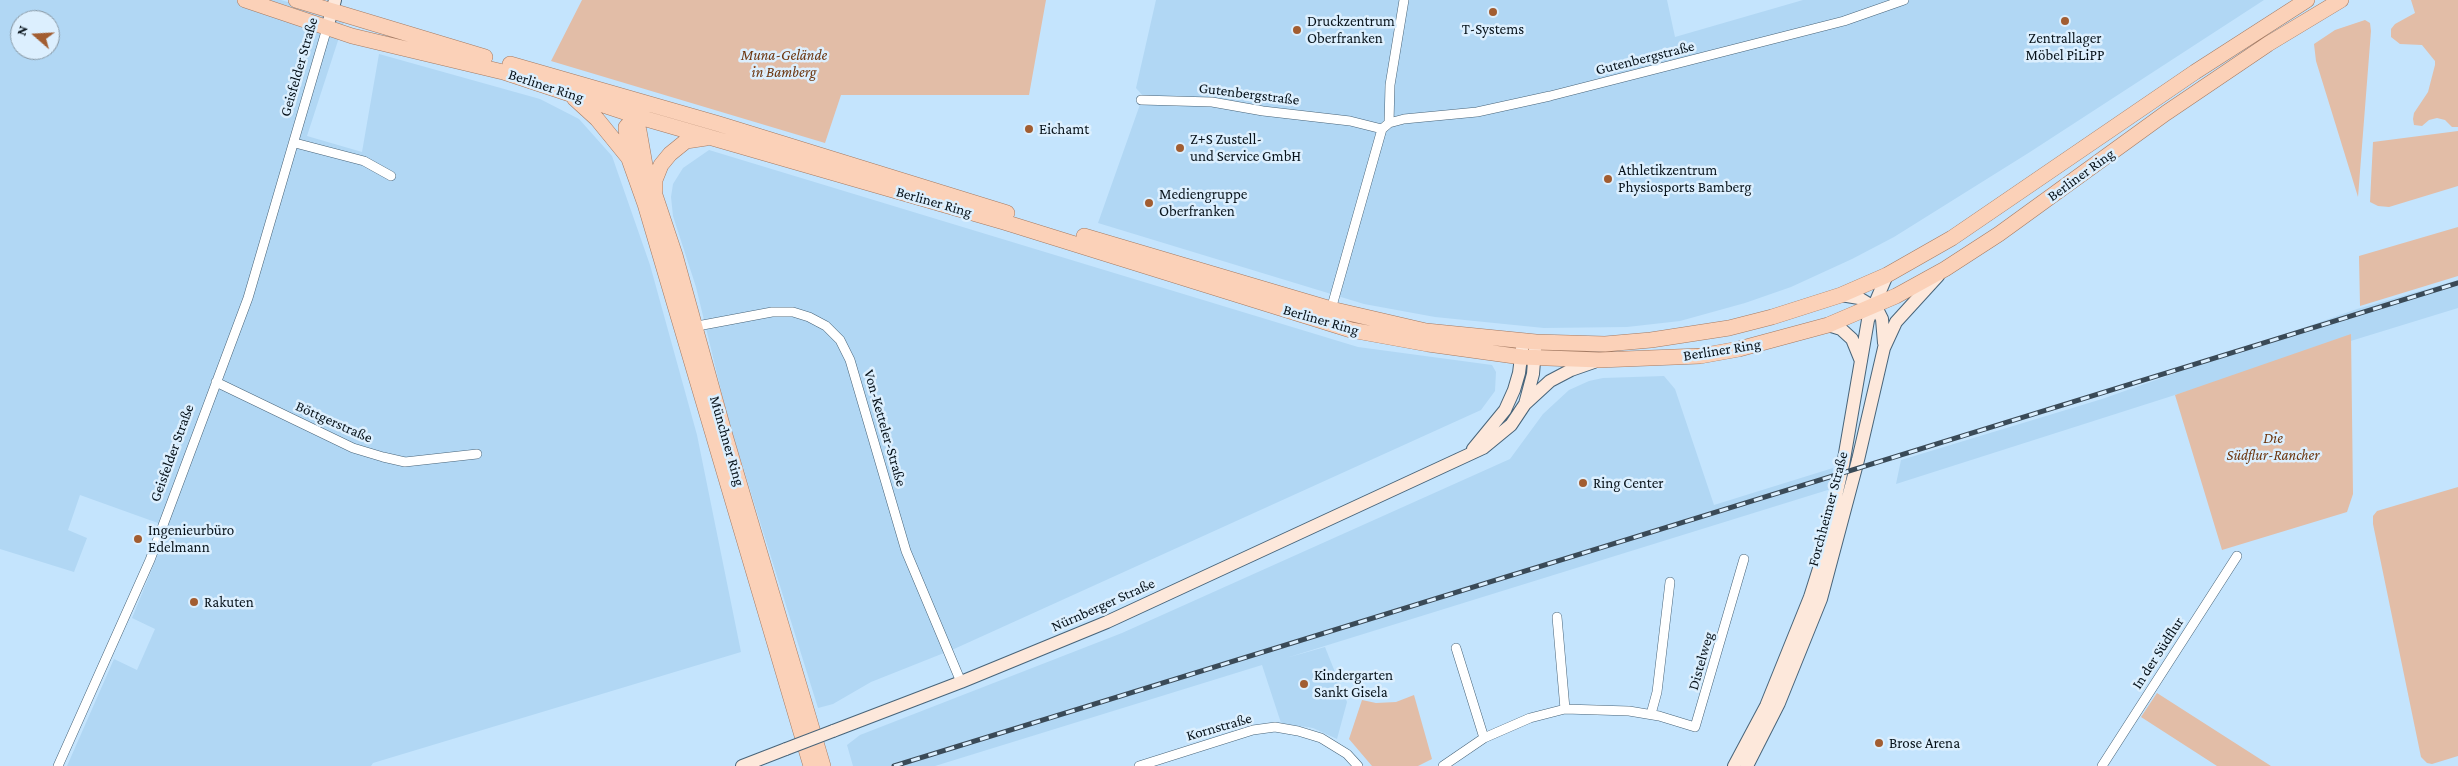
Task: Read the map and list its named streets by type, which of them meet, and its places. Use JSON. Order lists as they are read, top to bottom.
{
  "streets": {
    "main road": ["Berliner Ring", "Münchner Ring"],
    "street": [
      "Gutenbergstraße",
      "Geisfelder Straße",
      "Böttgerstraße",
      "Von-Ketteler-Straße",
      "Forchheimer Straße",
      "Nürnberger Straße",
      "In der Südflur",
      "Distelweg",
      "Kornstraße"
    ]
  },
  "crossings": [
    ["Geisfelder Straße", "Berliner Ring"],
    ["Geisfelder Straße", "Böttgerstraße"],
    ["Berliner Ring", "Münchner Ring"],
    ["Berliner Ring", "Forchheimer Straße"],
    ["Berliner Ring", "Nürnberger Straße"],
    ["Von-Ketteler-Straße", "Münchner Ring"],
    ["Von-Ketteler-Straße", "Nürnberger Straße"]
  ],
  "parks": ["Muna-Gelände in Bamberg", "Die Südflur-Rancher"],
  "places": [
    "T-Systems",
    "Zentrallager Möbel PiLiPP",
    "Druckzentrum Oberfranken",
    "Eichamt",
    "Z+S Zustell- und Service GmbH",
    "Athletikzentrum Physiosports Bamberg",
    "Mediengruppe Oberfranken",
    "Ring Center",
    "Ingenieurbüro Edelmann",
    "Rakuten",
    "Kindergarten Sankt Gisela",
    "Brose Arena"
  ],
  "north": "left"
}
